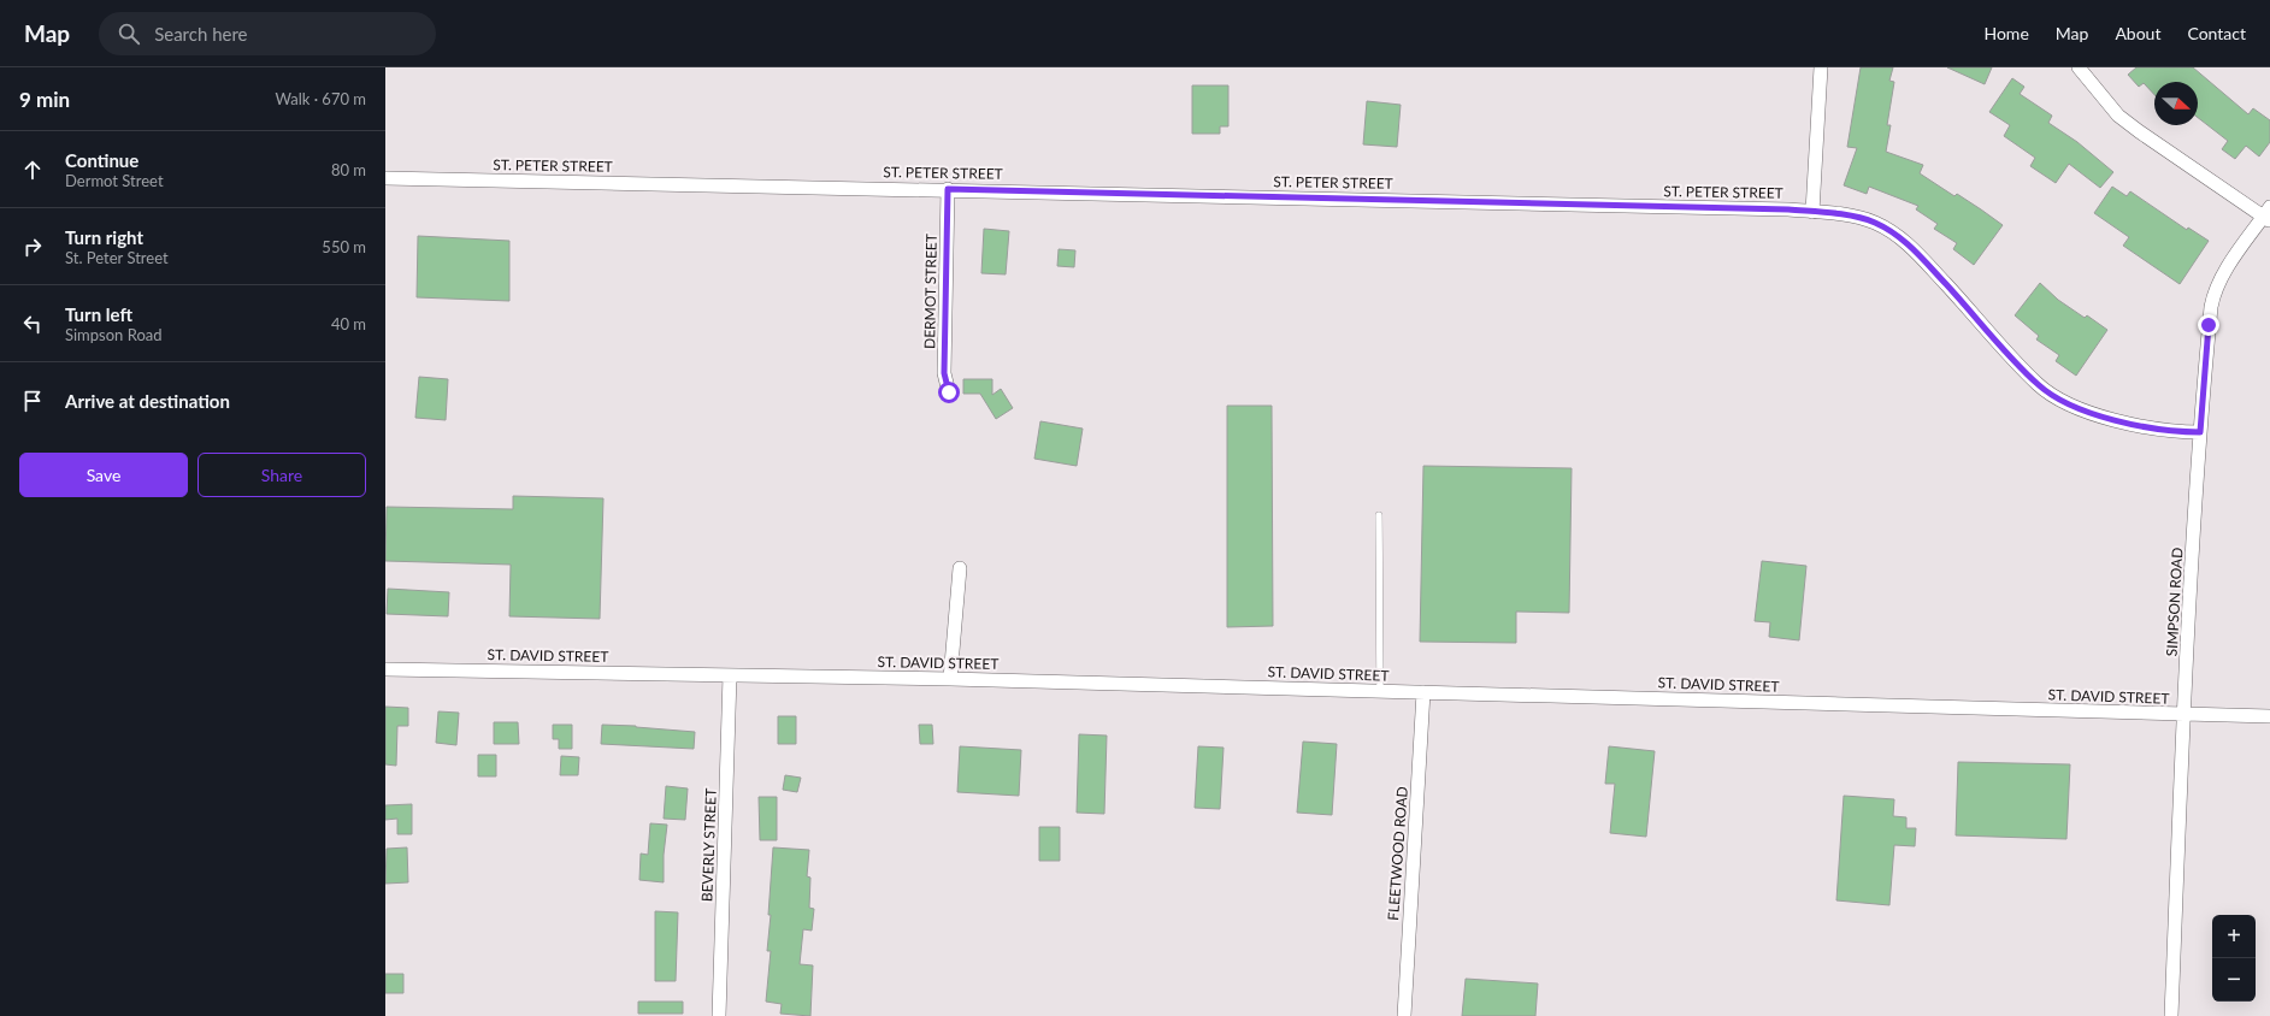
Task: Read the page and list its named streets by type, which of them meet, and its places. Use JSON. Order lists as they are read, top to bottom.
{
  "streets": {
    "street": [
      "ST. PETER STREET",
      "DERMOT STREET",
      "SIMPSON ROAD",
      "ST. DAVID STREET",
      "BEVERLY STREET",
      "FLEETWOOD ROAD"
    ]
  },
  "crossings": [
    ["ST. PETER STREET", "DERMOT STREET"],
    ["ST. PETER STREET", "SIMPSON ROAD"],
    ["SIMPSON ROAD", "ST. DAVID STREET"],
    ["ST. DAVID STREET", "BEVERLY STREET"],
    ["ST. DAVID STREET", "FLEETWOOD ROAD"]
  ],
  "north": "right",
  "page": {
    "header": "Map",
    "search": "Search here",
    "nav": [
      "Home",
      "Map",
      "About",
      "Contact"
    ],
    "heading": ["9 min", "Walk · 670 m"],
    "list": [
      ["Continue", "Dermot Street", "80 m"],
      ["Turn right", "St. Peter Street", "550 m"],
      ["Turn left", "Simpson Road", "40 m"],
      "Arrive at destination"
    ],
    "buttons": ["Save", "Share"],
    "map_buttons": ["+", "−"]
  }
}
